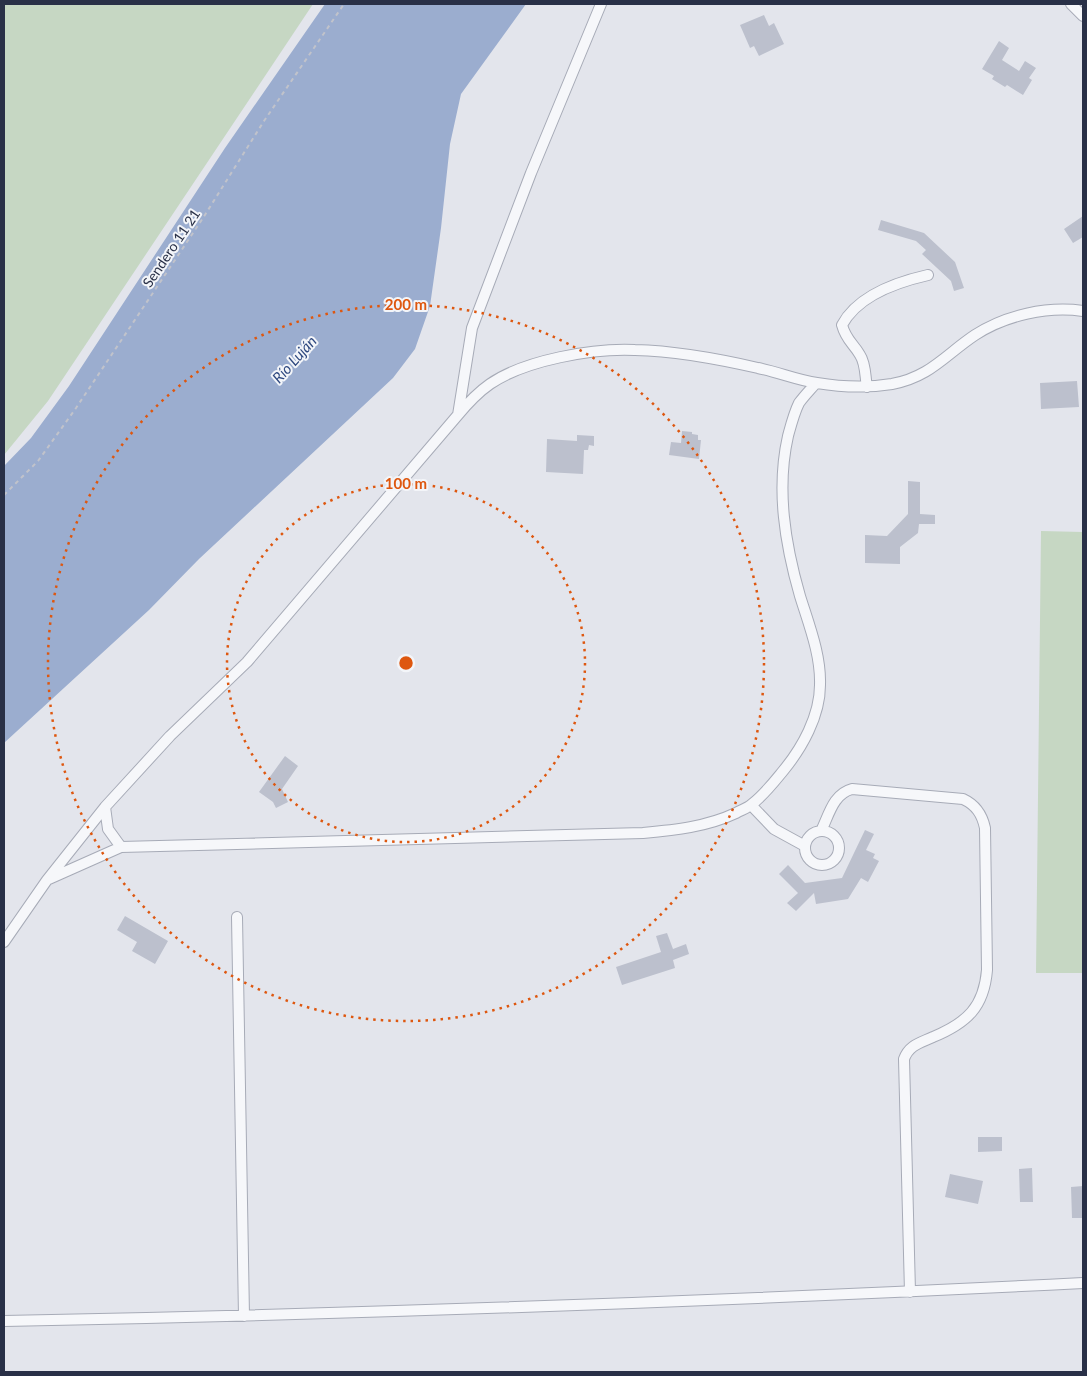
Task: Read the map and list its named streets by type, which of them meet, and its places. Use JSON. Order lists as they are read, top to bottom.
{
  "streets": {
    "path": ["Sendero 11 21"]
  },
  "water": ["Río Luján"],
  "rings": ["200 m", "100 m"]
}
